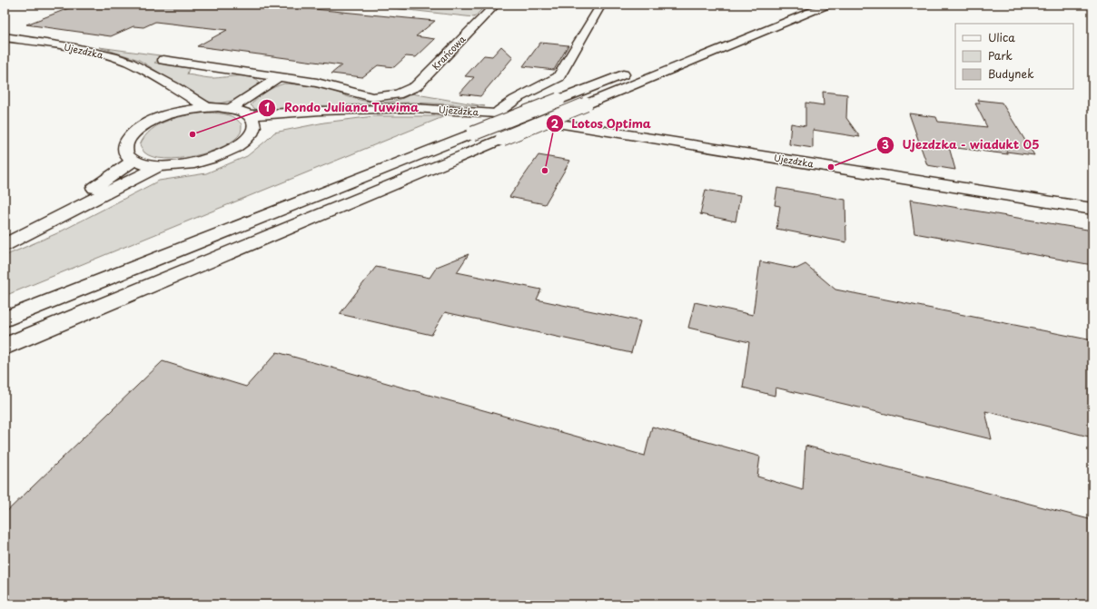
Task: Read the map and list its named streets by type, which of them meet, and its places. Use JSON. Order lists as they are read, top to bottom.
{
  "streets": {
    "main road": ["Ujezdzka", "Krańcowa"]
  },
  "places": ["Rondo Juliana Tuwima", "Ujezdzka - wiadukt 05", "Lotos Optima"],
  "legend": ["Ulica", "Park", "Budynek"]
}
